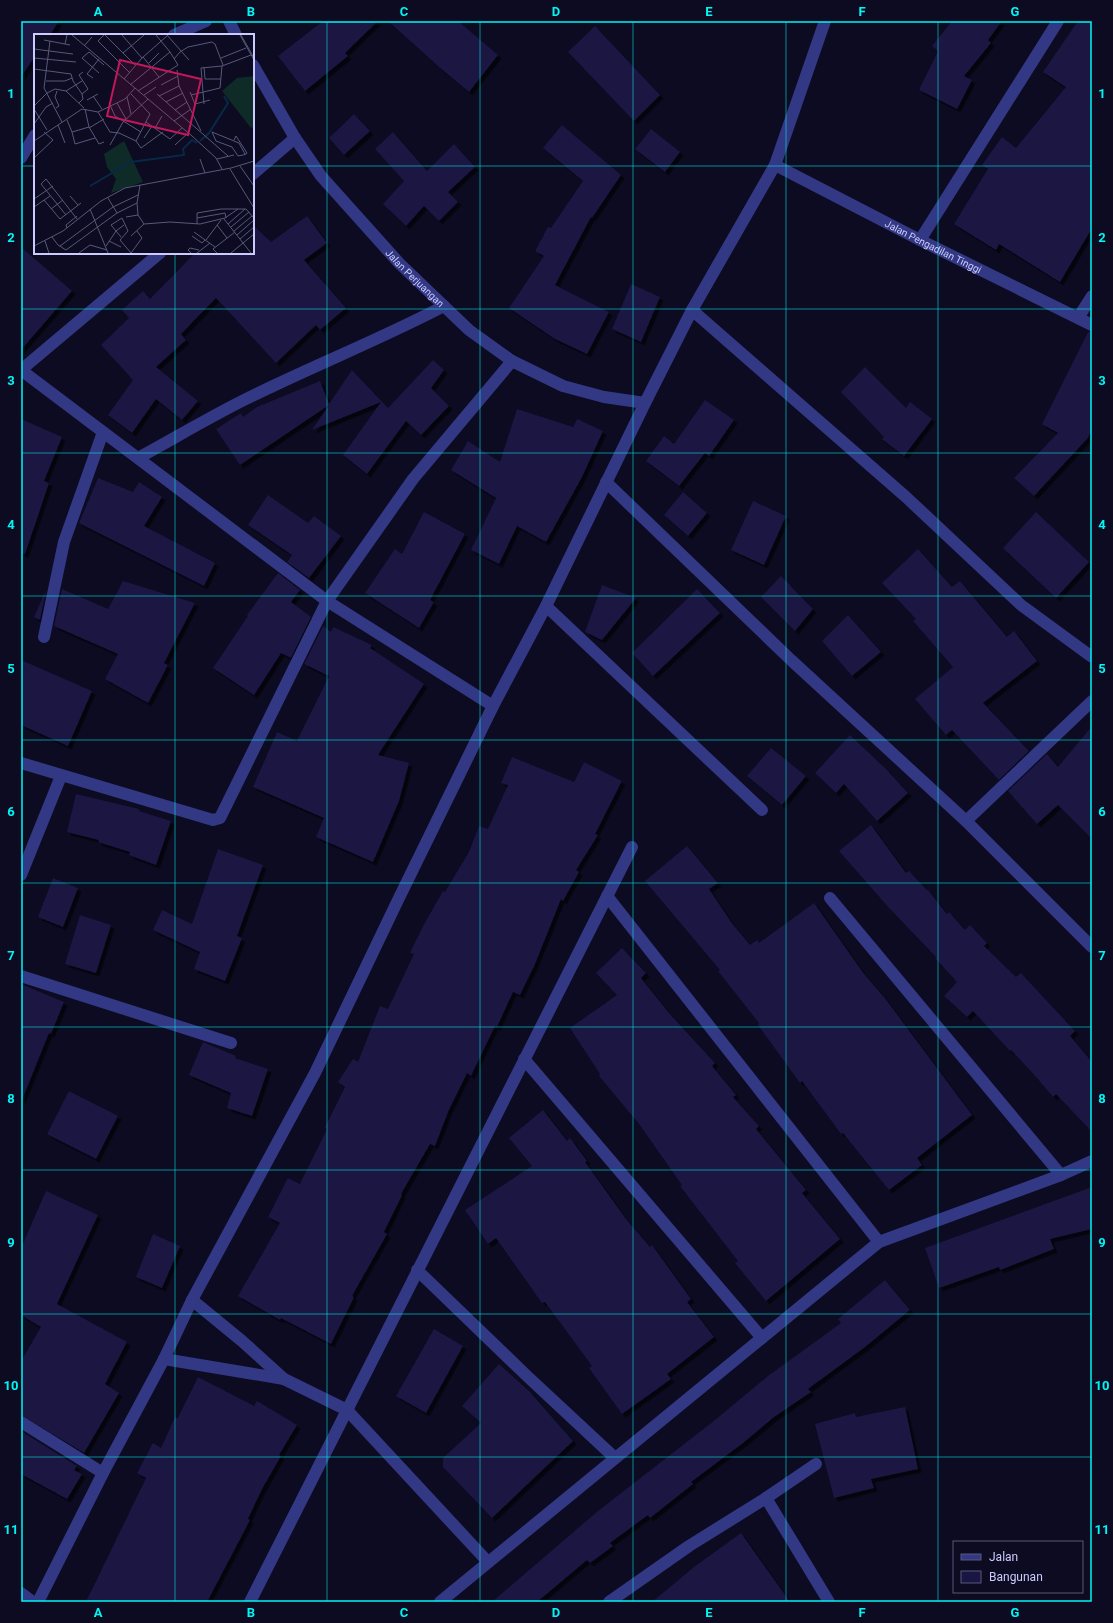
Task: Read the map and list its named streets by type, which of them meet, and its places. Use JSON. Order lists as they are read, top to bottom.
{
  "streets": {
    "street": ["Jalan Pengadilan Tinggi", "Jalan Perjuangan"]
  },
  "legend": ["Jalan", "Bangunan"],
  "grid": {
    "columns": [
      "A",
      "B",
      "C",
      "D",
      "E",
      "F",
      "G"
    ],
    "rows": [
      "1",
      "2",
      "3",
      "4",
      "5",
      "6",
      "7",
      "8",
      "9",
      "10",
      "11"
    ]
  }
}
